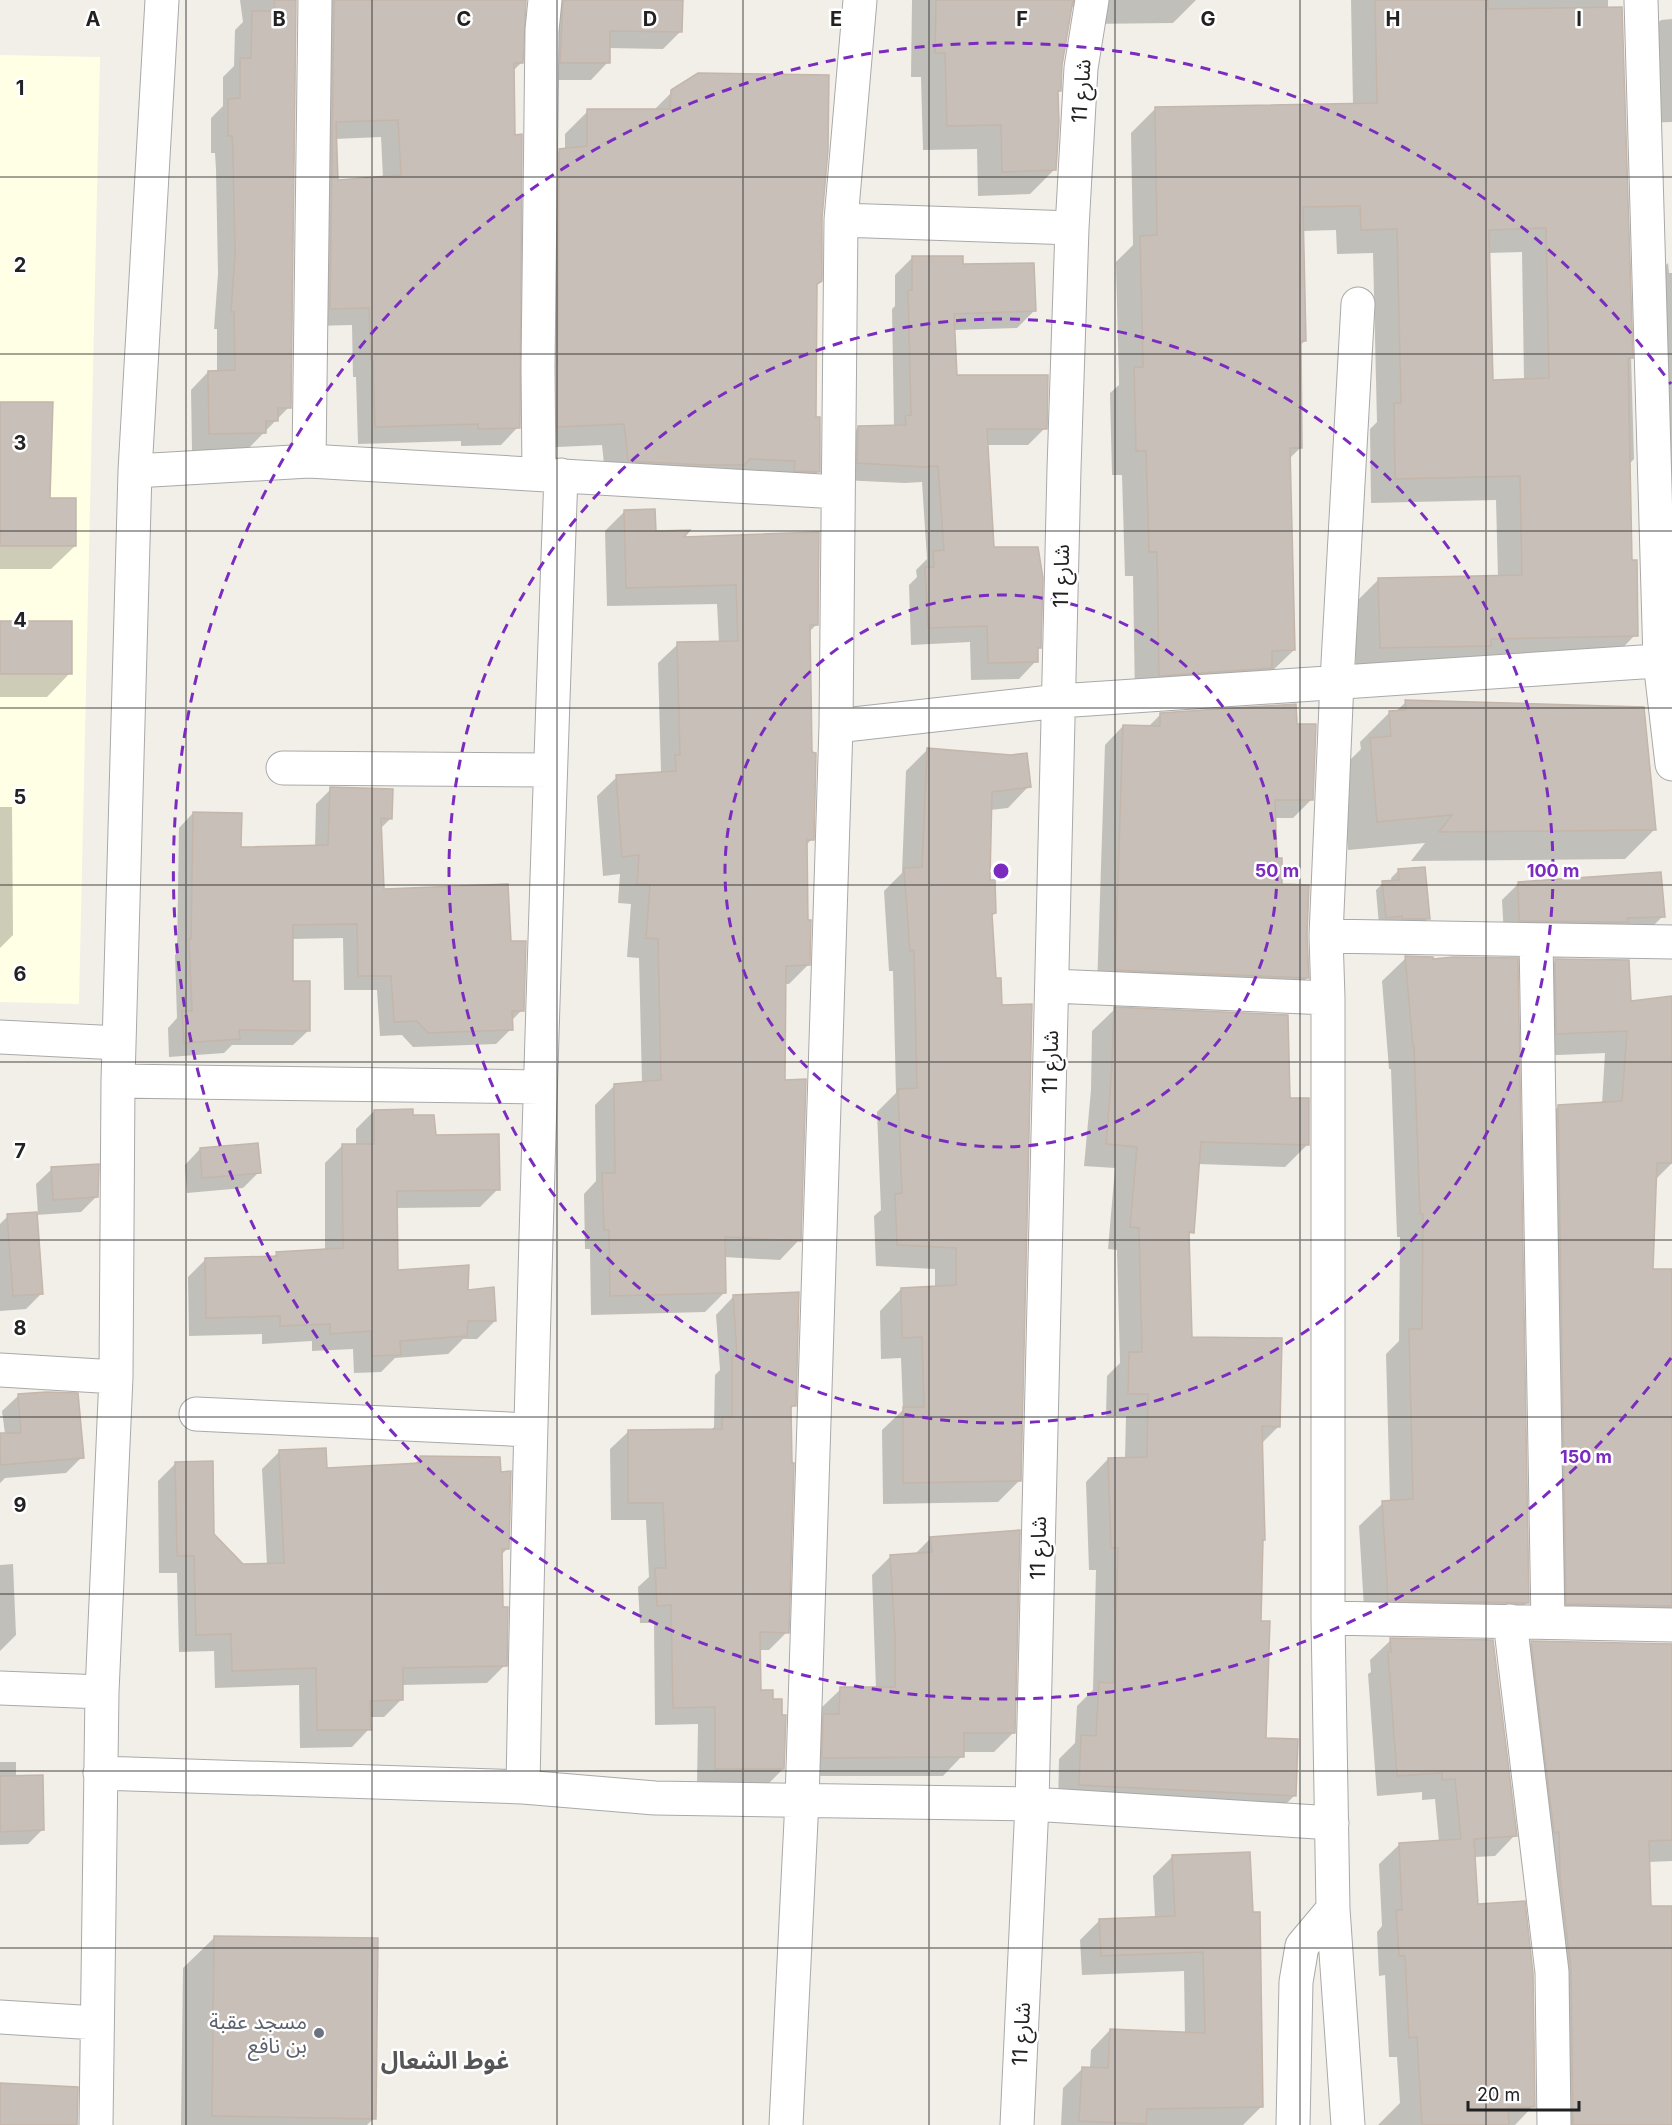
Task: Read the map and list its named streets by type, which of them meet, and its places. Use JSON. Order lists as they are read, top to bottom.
{
  "streets": {
    "street": ["شارع 11"]
  },
  "districts": ["غوط الشعال"],
  "places": ["مسجد عقبة بن نافع"],
  "scale_bar": "20 m",
  "grid": {
    "columns": [
      "A",
      "B",
      "C",
      "D",
      "E",
      "F",
      "G",
      "H",
      "I"
    ],
    "rows": [
      "1",
      "2",
      "3",
      "4",
      "5",
      "6",
      "7",
      "8",
      "9"
    ]
  },
  "rings": ["50 m", "100 m", "150 m"]
}
